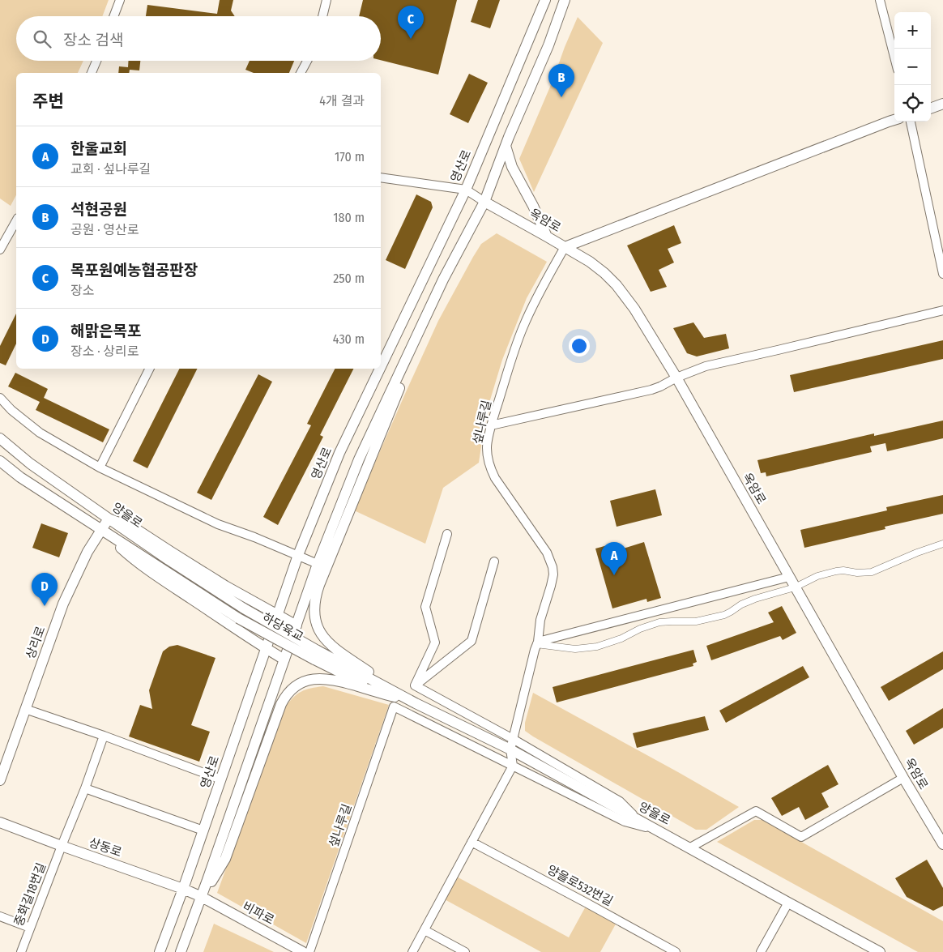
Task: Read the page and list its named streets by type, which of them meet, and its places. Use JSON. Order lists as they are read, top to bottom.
{
  "streets": {
    "street": [
      "영산로",
      "옥암로",
      "섶나루길",
      "양을로",
      "하당육교",
      "상리로",
      "상동로",
      "양을로532번길",
      "중화길18번길",
      "비파로"
    ]
  },
  "crossings": [
    ["영산로", "상동로"],
    ["옥암로", "섶나루길"],
    ["섶나루길", "양을로"],
    ["양을로", "하당육교"],
    ["양을로", "상리로"],
    ["상동로", "중화길18번길"],
    ["상동로", "비파로"]
  ],
  "page": {
    "pins": [
      "C",
      "B",
      "A",
      "D"
    ],
    "map_buttons": ["+", "−"],
    "search": "장소 검색",
    "heading": ["주변", "4개 결과"],
    "list": [
      {
        "mark": "A",
        "name": "한울교회",
        "note": "교회 · 섶나루길",
        "value": "170 m"
      },
      {
        "mark": "B",
        "name": "석현공원",
        "note": "공원 · 영산로",
        "value": "180 m"
      },
      {
        "mark": "C",
        "name": "목포원예농협공판장",
        "note": "장소",
        "value": "250 m"
      },
      {
        "mark": "D",
        "name": "해맑은목포",
        "note": "장소 · 상리로",
        "value": "430 m"
      }
    ]
  }
}
